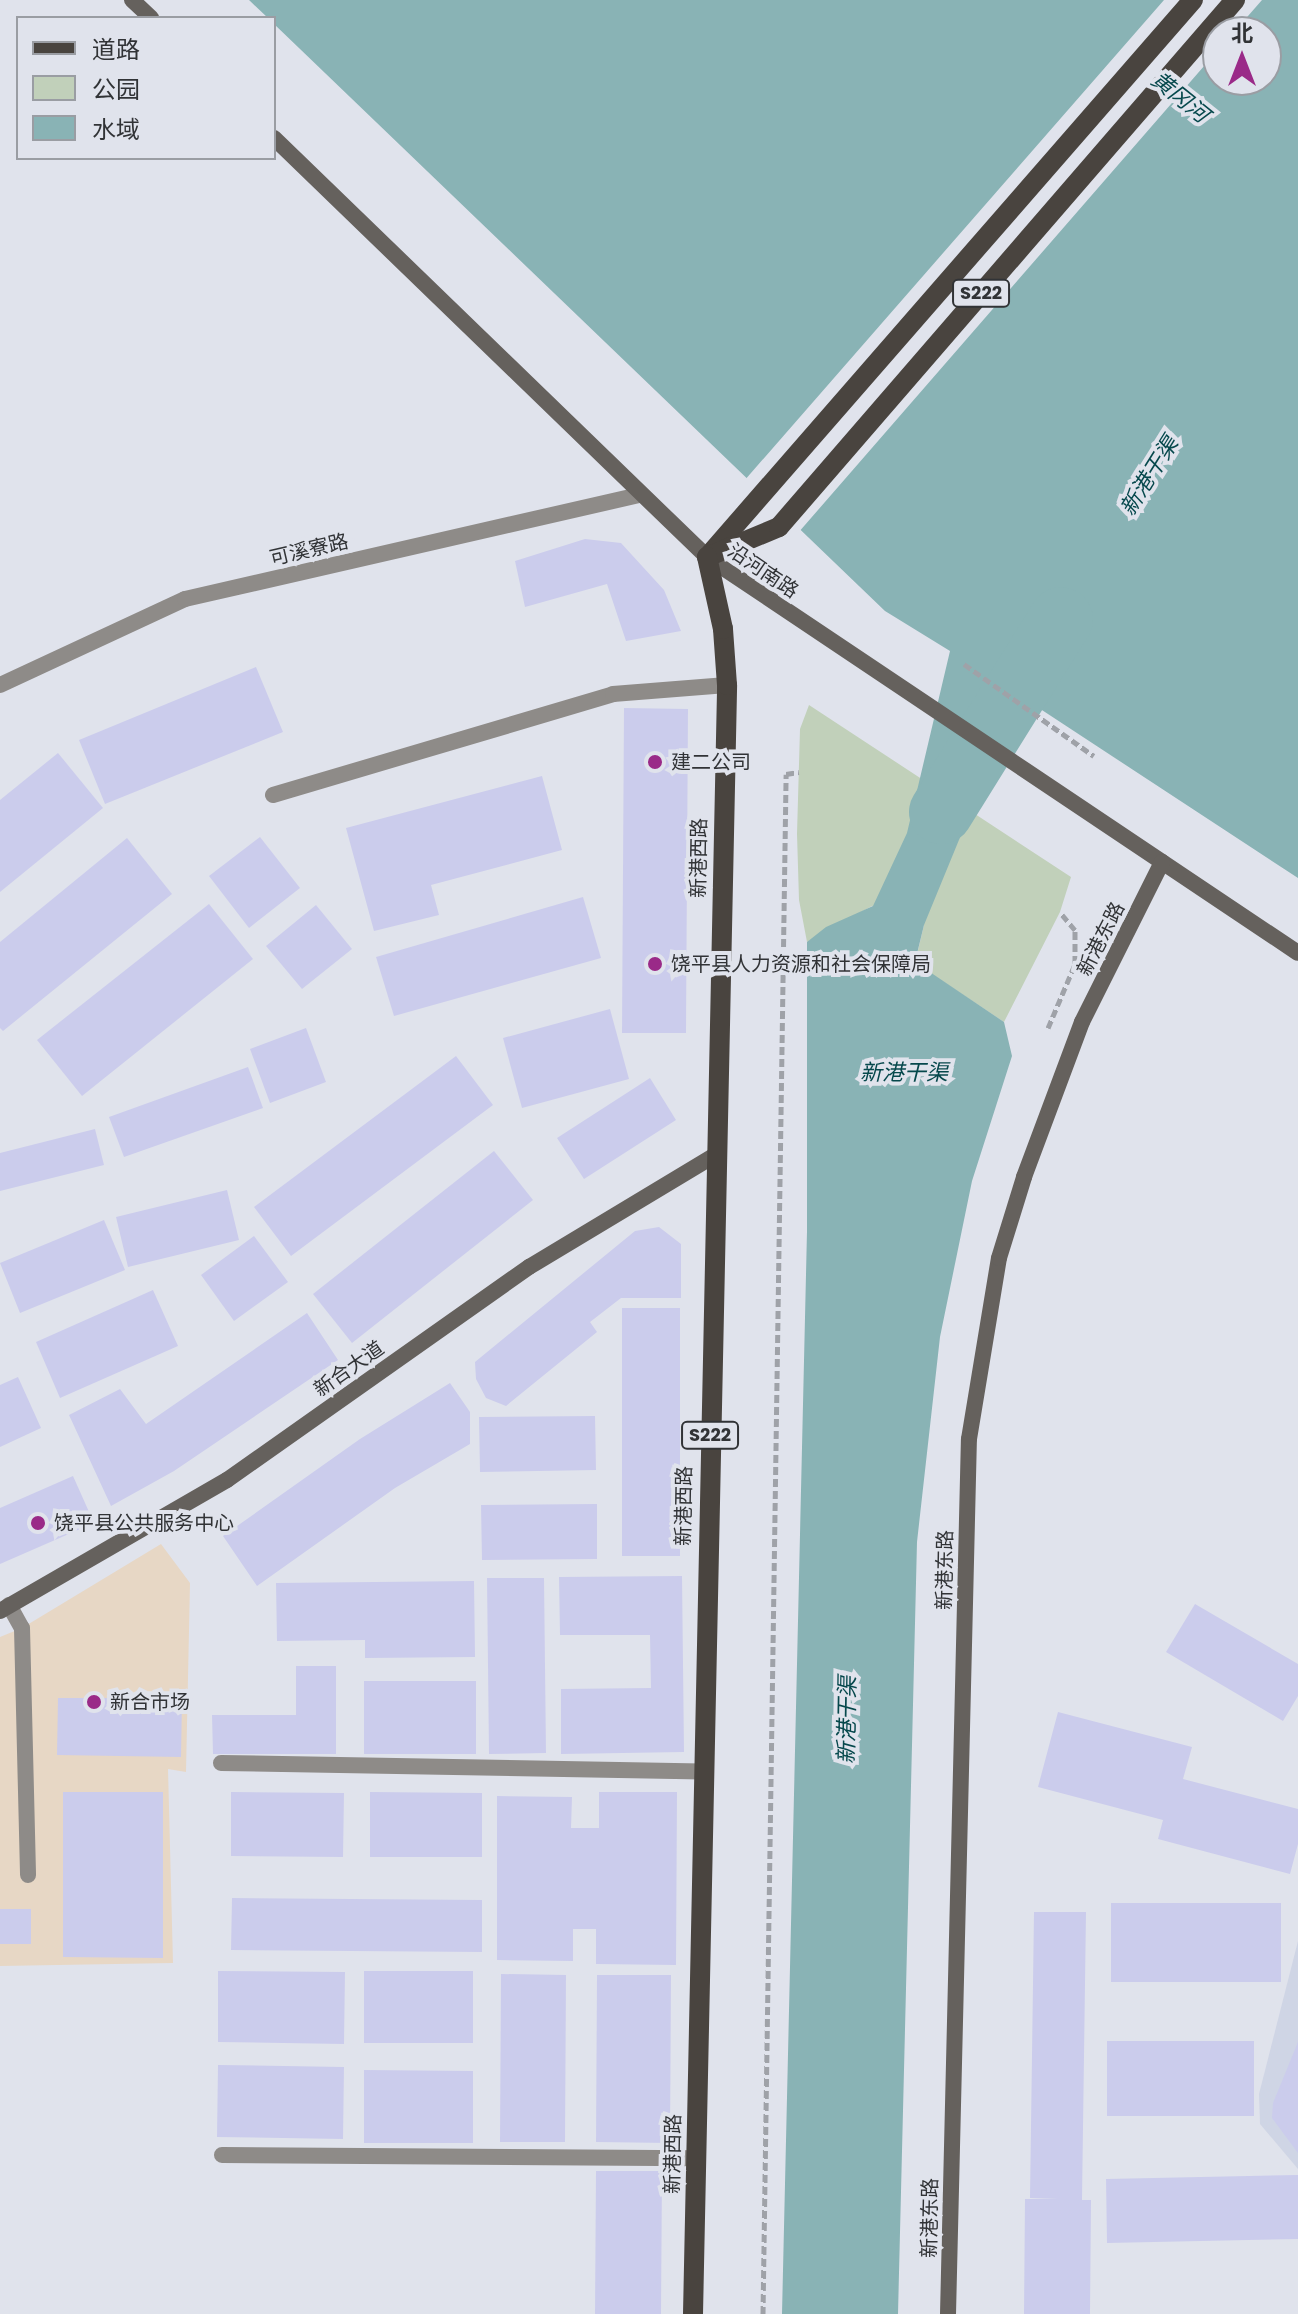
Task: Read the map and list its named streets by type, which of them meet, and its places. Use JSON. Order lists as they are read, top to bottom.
{
  "streets": {
    "main road": [
      "S222",
      "沿河南路",
      "新港西路",
      "新港东路",
      "新合大道"
    ],
    "street": ["可溪寮路"]
  },
  "crossings": [
    ["S222", "沿河南路"],
    ["S222", "新港西路"],
    ["可溪寮路", "沿河南路"],
    ["沿河南路", "新港西路"],
    ["沿河南路", "新港东路"],
    ["新港西路", "新合大道"]
  ],
  "water": ["黄冈河", "新港干渠"],
  "places": [
    "建二公司",
    "饶平县人力资源和社会保障局",
    "饶平县公共服务中心",
    "新合市场"
  ],
  "legend": ["道路", "公园", "水域"],
  "north": "top"
}
